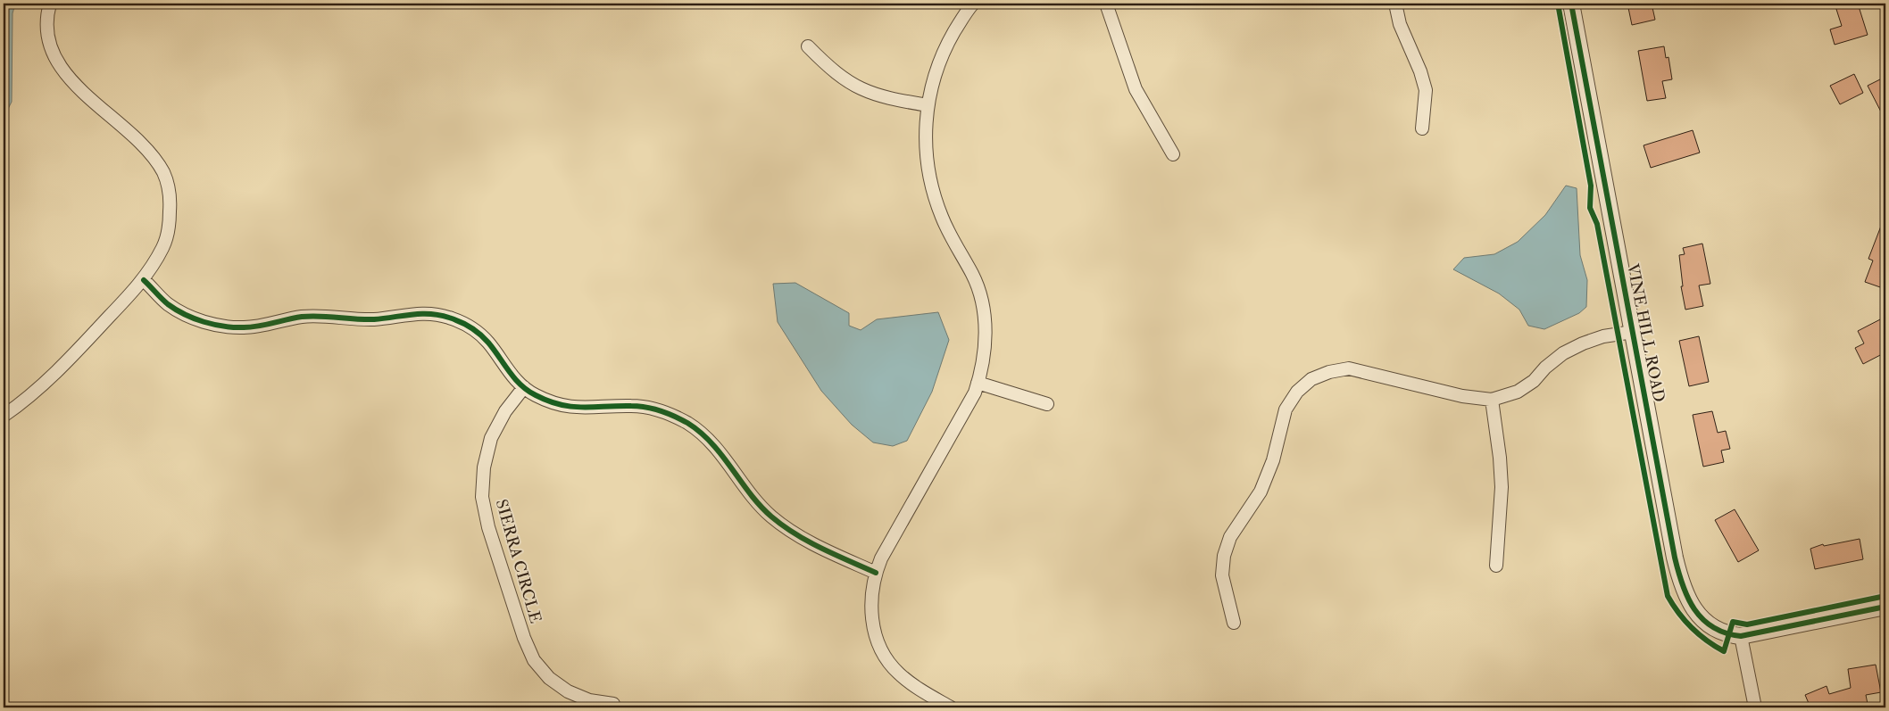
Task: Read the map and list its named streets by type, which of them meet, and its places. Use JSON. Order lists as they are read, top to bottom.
{
  "streets": {
    "street": ["VINE HILL ROAD", "SIERRA CIRCLE"]
  }
}
